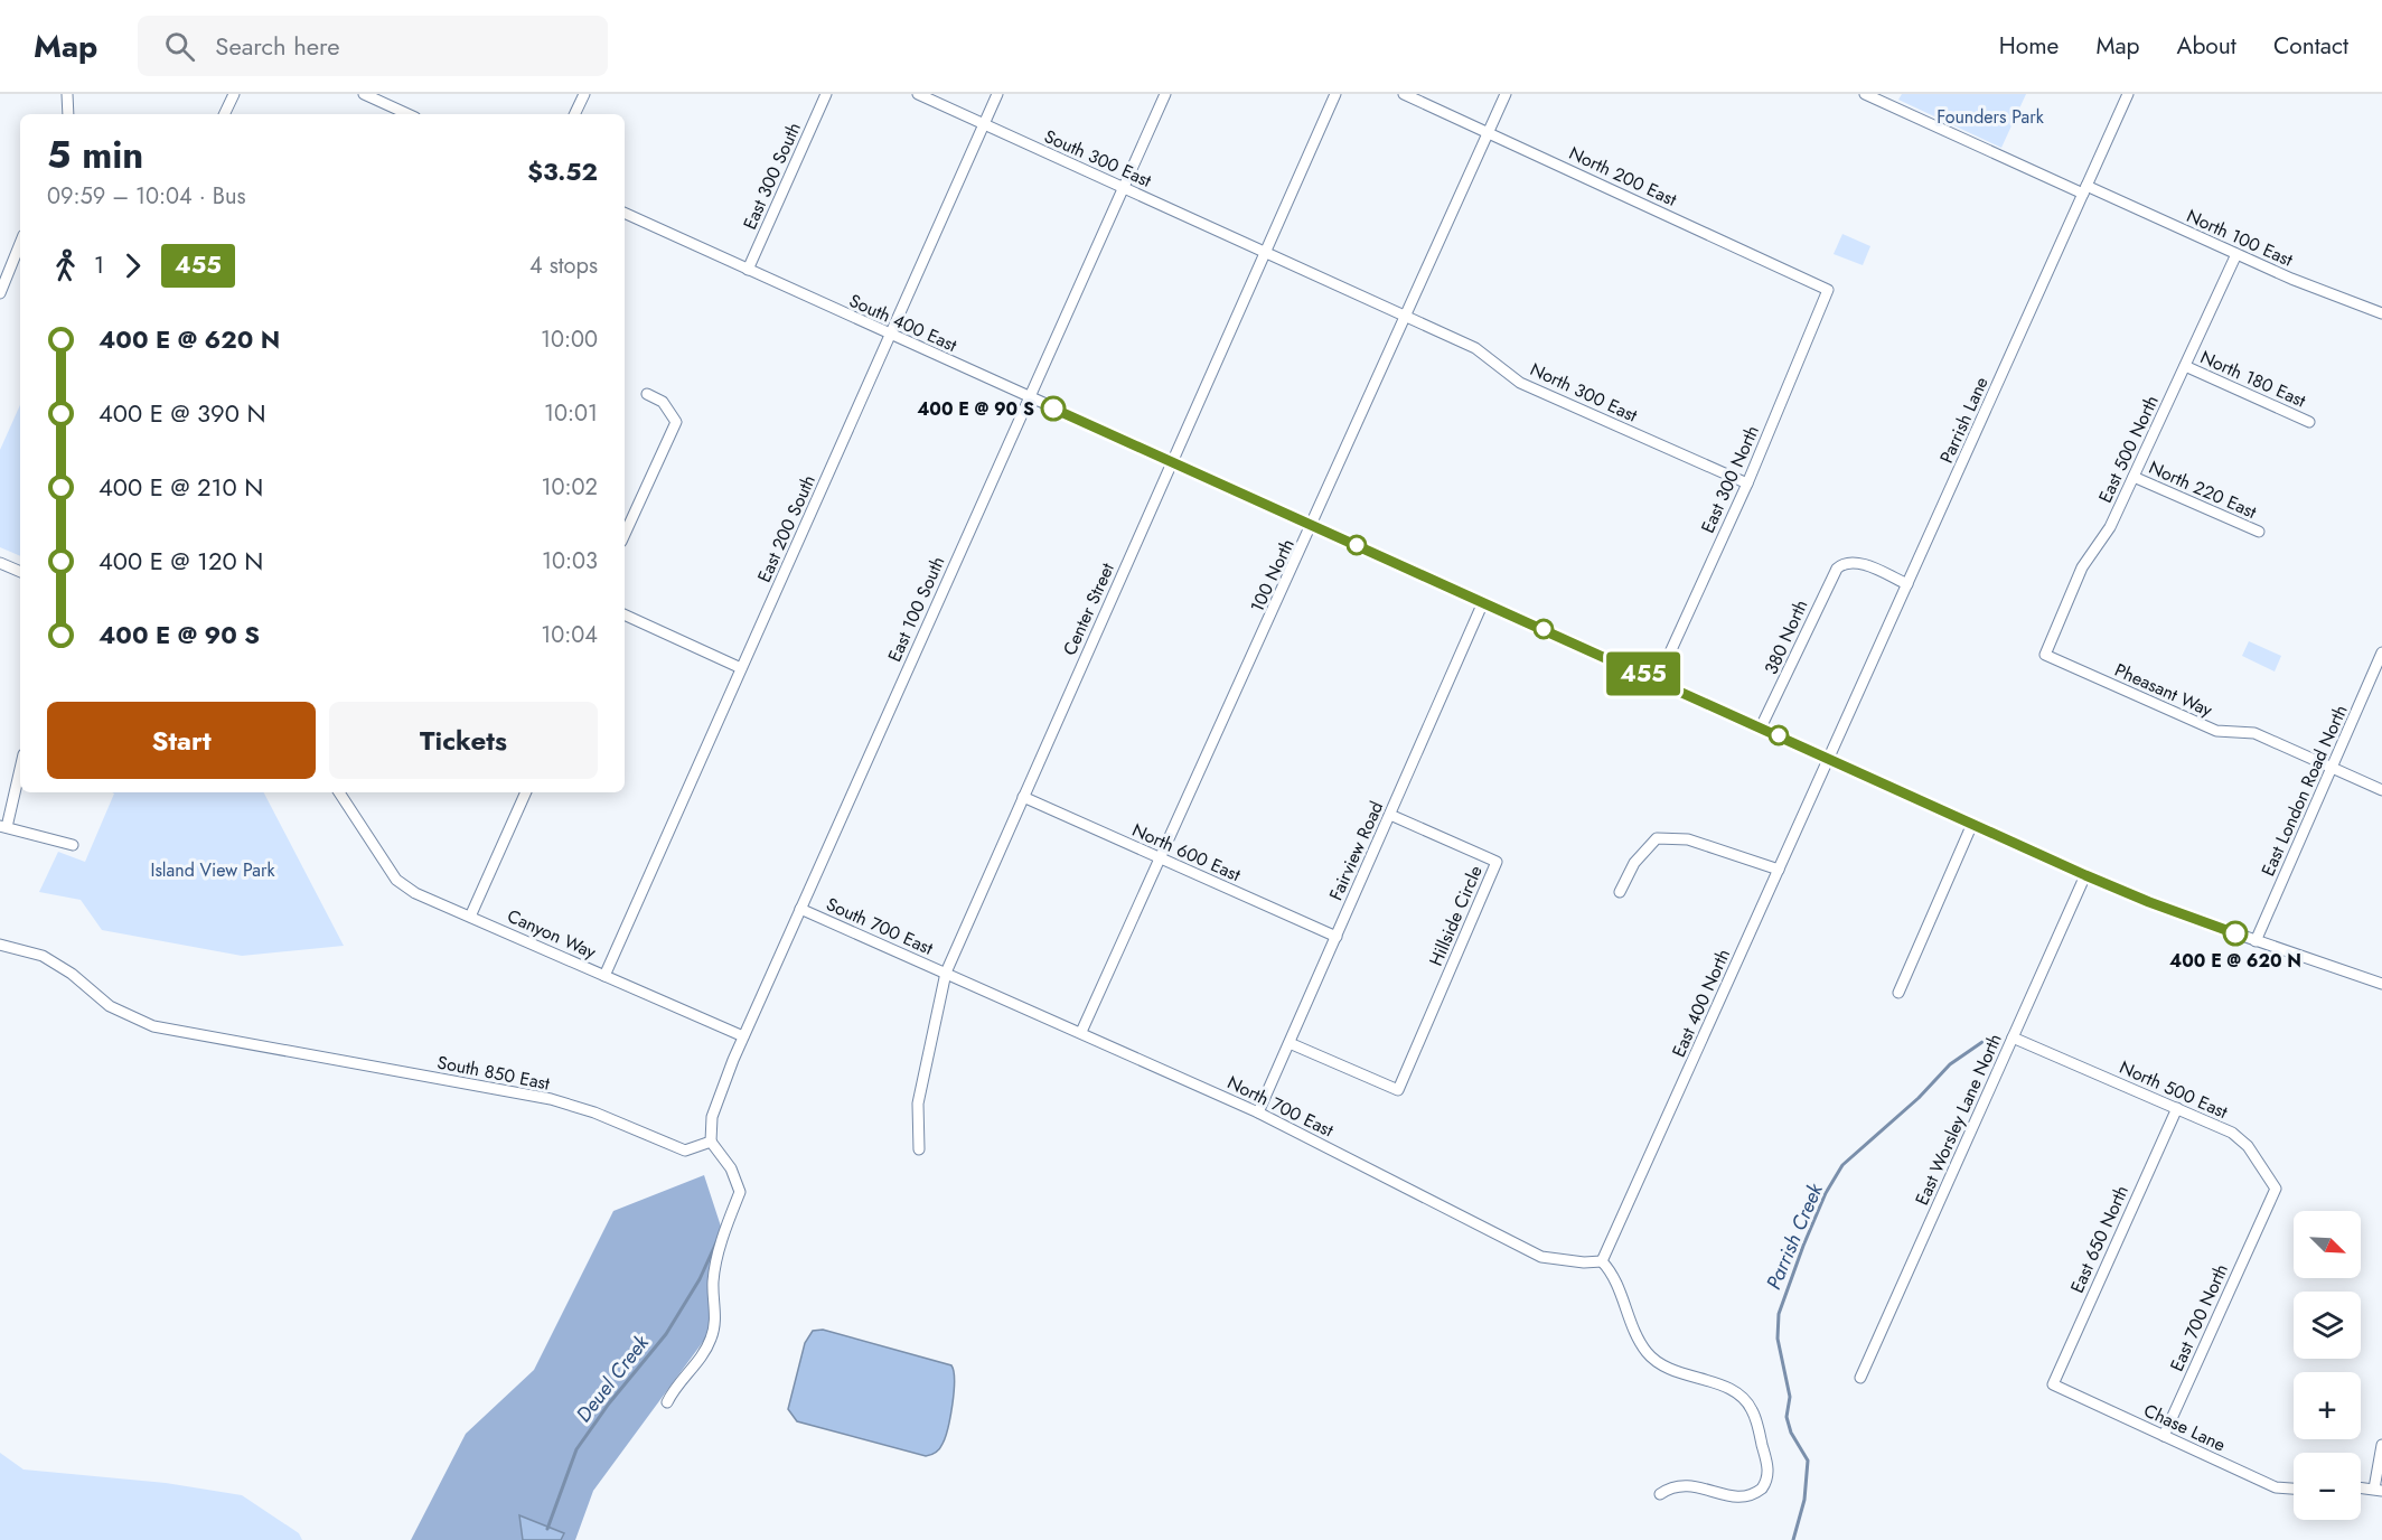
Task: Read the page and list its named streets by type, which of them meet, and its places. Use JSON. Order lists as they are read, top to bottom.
{
  "streets": {
    "street": [
      "South 300 East",
      "East 300 South",
      "North 200 East",
      "North 100 East",
      "South 400 East",
      "North 180 East",
      "North 300 East",
      "Parrish Lane",
      "East 500 North",
      "East 300 North",
      "North 220 East",
      "East 200 South",
      "100 North",
      "East 100 South",
      "Center Street",
      "380 North",
      "Pheasant Way",
      "East London Road North",
      "Fairview Road",
      "North 600 East",
      "Hillside Circle",
      "South 700 East",
      "Canyon Way",
      "East 400 North",
      "South 850 East",
      "North 500 East",
      "North 700 East",
      "East Worsley Lane North",
      "East 650 North",
      "East 700 North",
      "Chase Lane"
    ]
  },
  "crossings": [
    ["South 300 East", "North 300 East"],
    ["South 300 East", "East 200 South"],
    ["South 300 East", "East 100 South"],
    ["South 300 East", "Center Street"],
    ["East 300 South", "South 400 East"],
    ["North 200 East", "East 300 North"],
    ["North 200 East", "100 North"],
    ["North 100 East", "Parrish Lane"],
    ["North 100 East", "East 500 North"],
    ["South 400 East", "Parrish Lane"],
    ["South 400 East", "East 300 North"],
    ["South 400 East", "East 200 South"],
    ["South 400 East", "100 North"],
    ["South 400 East", "East 100 South"],
    ["South 400 East", "Center Street"],
    ["South 400 East", "380 North"],
    ["South 400 East", "East London Road North"],
    ["South 400 East", "Fairview Road"],
    ["South 400 East", "East 400 North"],
    ["South 400 East", "East Worsley Lane North"],
    ["North 180 East", "East 500 North"],
    ["North 300 East", "East 300 North"],
    ["North 300 East", "100 North"],
    ["North 300 East", "Center Street"],
    ["Parrish Lane", "380 North"],
    ["Parrish Lane", "East 400 North"],
    ["East 500 North", "North 220 East"],
    ["East 500 North", "Pheasant Way"],
    ["East 200 South", "Canyon Way"],
    ["100 North", "North 600 East"],
    ["100 North", "North 700 East"],
    ["East 100 South", "South 700 East"],
    ["East 100 South", "Canyon Way"],
    ["East 100 South", "South 850 East"],
    ["Center Street", "North 600 East"],
    ["Center Street", "South 700 East"],
    ["Center Street", "North 700 East"],
    ["Pheasant Way", "East London Road North"],
    ["Fairview Road", "North 600 East"],
    ["Fairview Road", "Hillside Circle"],
    ["Fairview Road", "North 700 East"],
    ["South 700 East", "North 700 East"],
    ["East 400 North", "North 700 East"],
    ["North 500 East", "East Worsley Lane North"],
    ["North 500 East", "East 650 North"],
    ["North 500 East", "East 700 North"],
    ["East 650 North", "Chase Lane"],
    ["East 700 North", "Chase Lane"]
  ],
  "water": ["Parrish Creek", "Deuel Creek"],
  "parks": ["Founders Park", "Island View Park"],
  "places": ["400 E @ 90 S", "400 E @ 620 N"],
  "lines": ["bus line 455"],
  "north": "bottom right",
  "page": {
    "header": "Map",
    "search": "Search here",
    "nav": [
      "Home",
      "Map",
      "About",
      "Contact"
    ],
    "on_map": "455",
    "heading": ["5 min", "09:59 – 10:04 · Bus", "$3.52"],
    "legs": ["1", "455", "4 stops"],
    "list": [
      {
        "name": "400 E @ 620 N",
        "value": "10:00"
      },
      {
        "name": "400 E @ 390 N",
        "value": "10:01"
      },
      {
        "name": "400 E @ 210 N",
        "value": "10:02"
      },
      {
        "name": "400 E @ 120 N",
        "value": "10:03"
      },
      {
        "name": "400 E @ 90 S",
        "value": "10:04"
      }
    ],
    "buttons": ["Start", "Tickets"],
    "map_buttons": ["+", "−"]
  }
}
